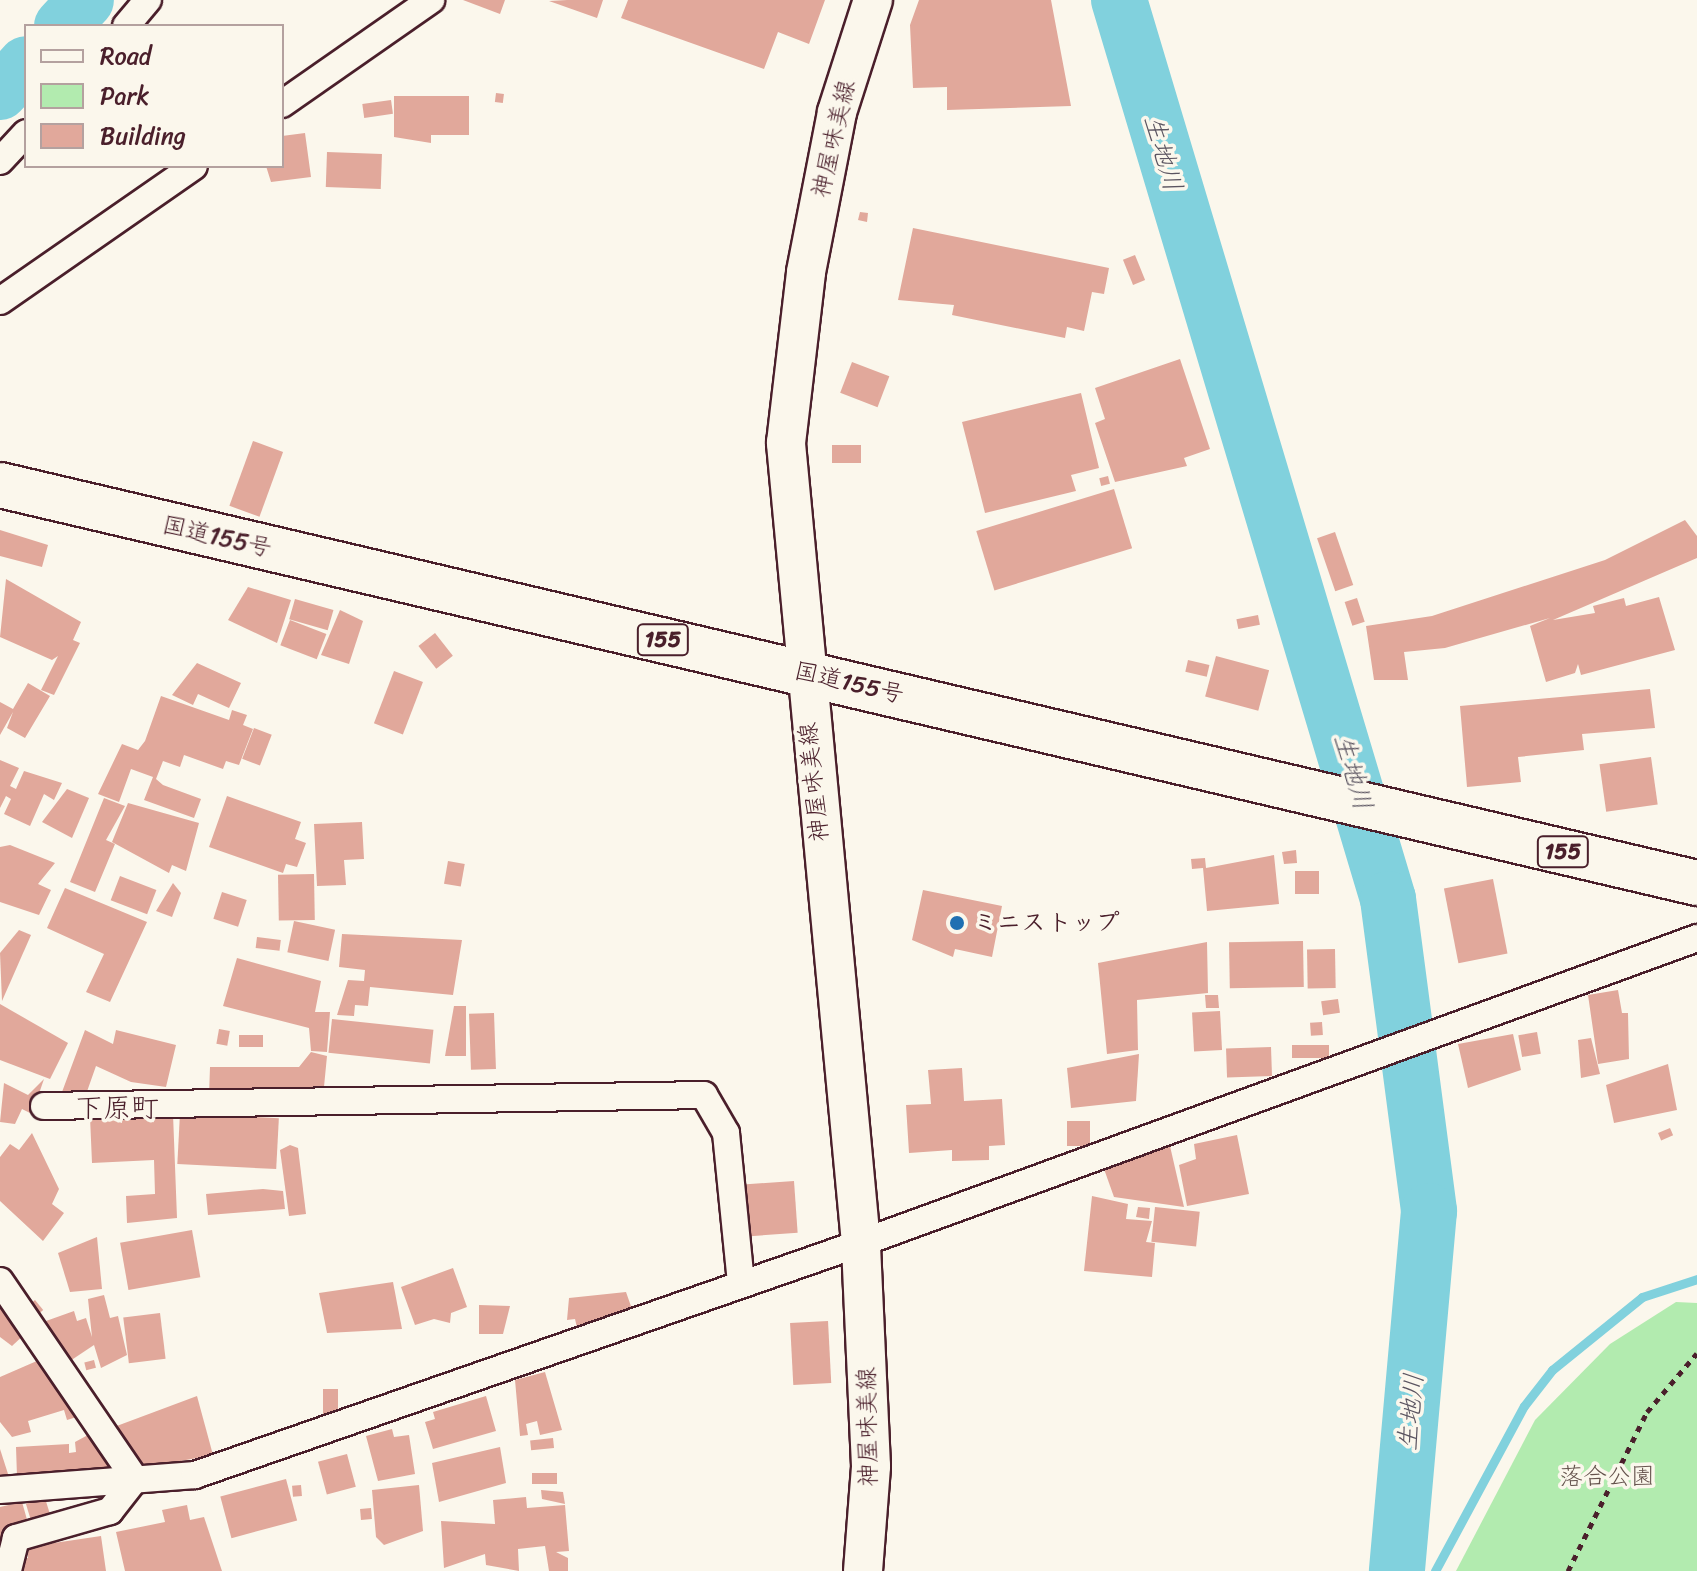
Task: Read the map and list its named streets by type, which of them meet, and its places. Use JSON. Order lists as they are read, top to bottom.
{
  "streets": {
    "highway": ["国道155号", "155"],
    "main road": ["神屋味美線"]
  },
  "crossings": [
    ["神屋味美線", "国道155号"]
  ],
  "districts": ["下原町"],
  "water": ["生地川"],
  "parks": ["落合公園"],
  "places": ["ミニストップ"],
  "legend": ["Road", "Park", "Building"]
}
